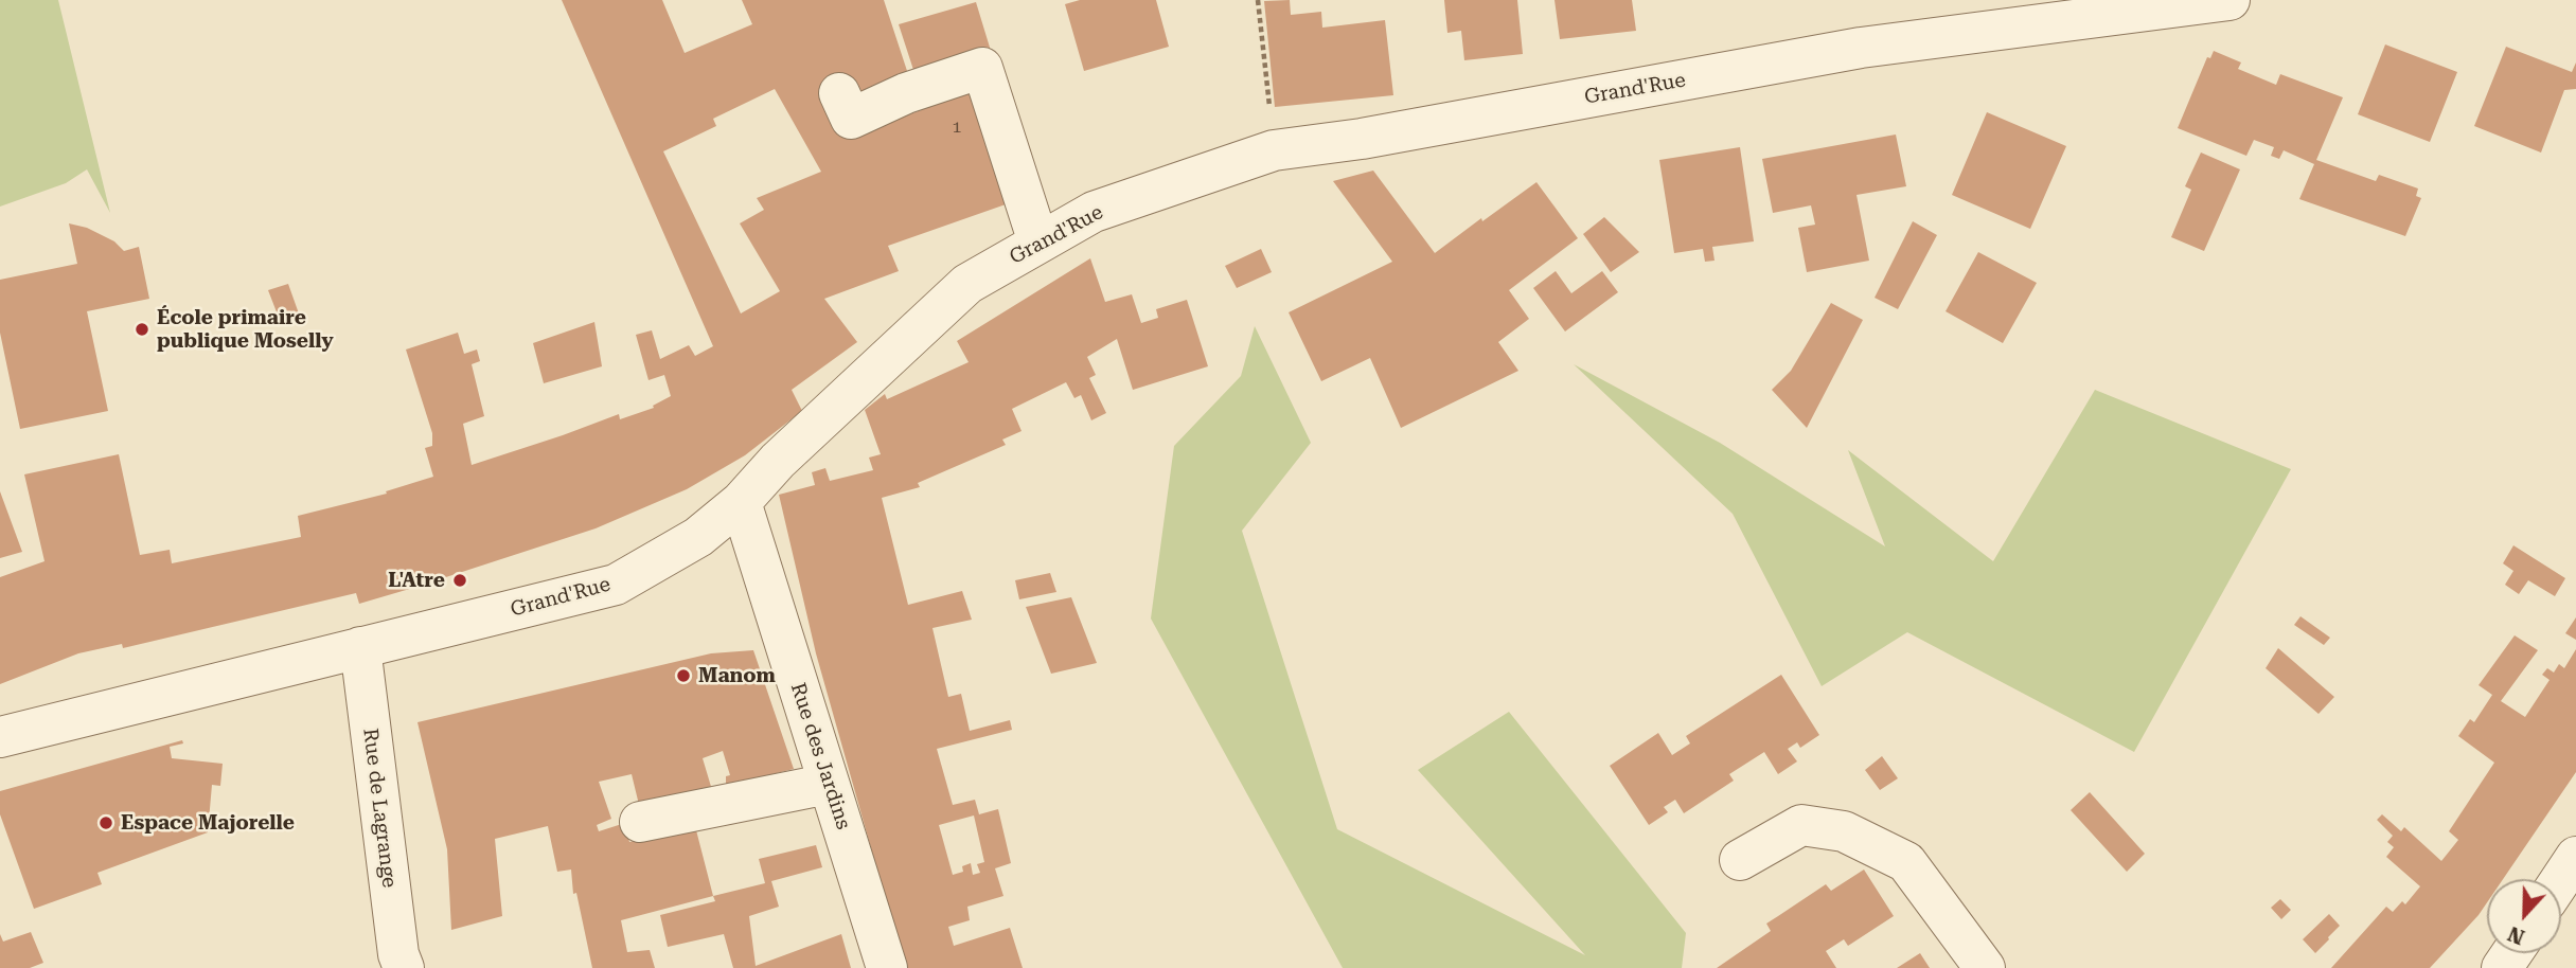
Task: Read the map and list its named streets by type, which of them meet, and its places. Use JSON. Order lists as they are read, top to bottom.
{
  "streets": {
    "street": ["Grand'Rue", "Rue des Jardins", "Rue de Lagrange"]
  },
  "crossings": [
    ["Grand'Rue", "Rue des Jardins"],
    ["Grand'Rue", "Rue de Lagrange"]
  ],
  "places": [
    "École primaire publique Moselly",
    "L'Atre",
    "Manom",
    "Espace Majorelle"
  ],
  "house_numbers": ["1"],
  "north": "bottom"
}
